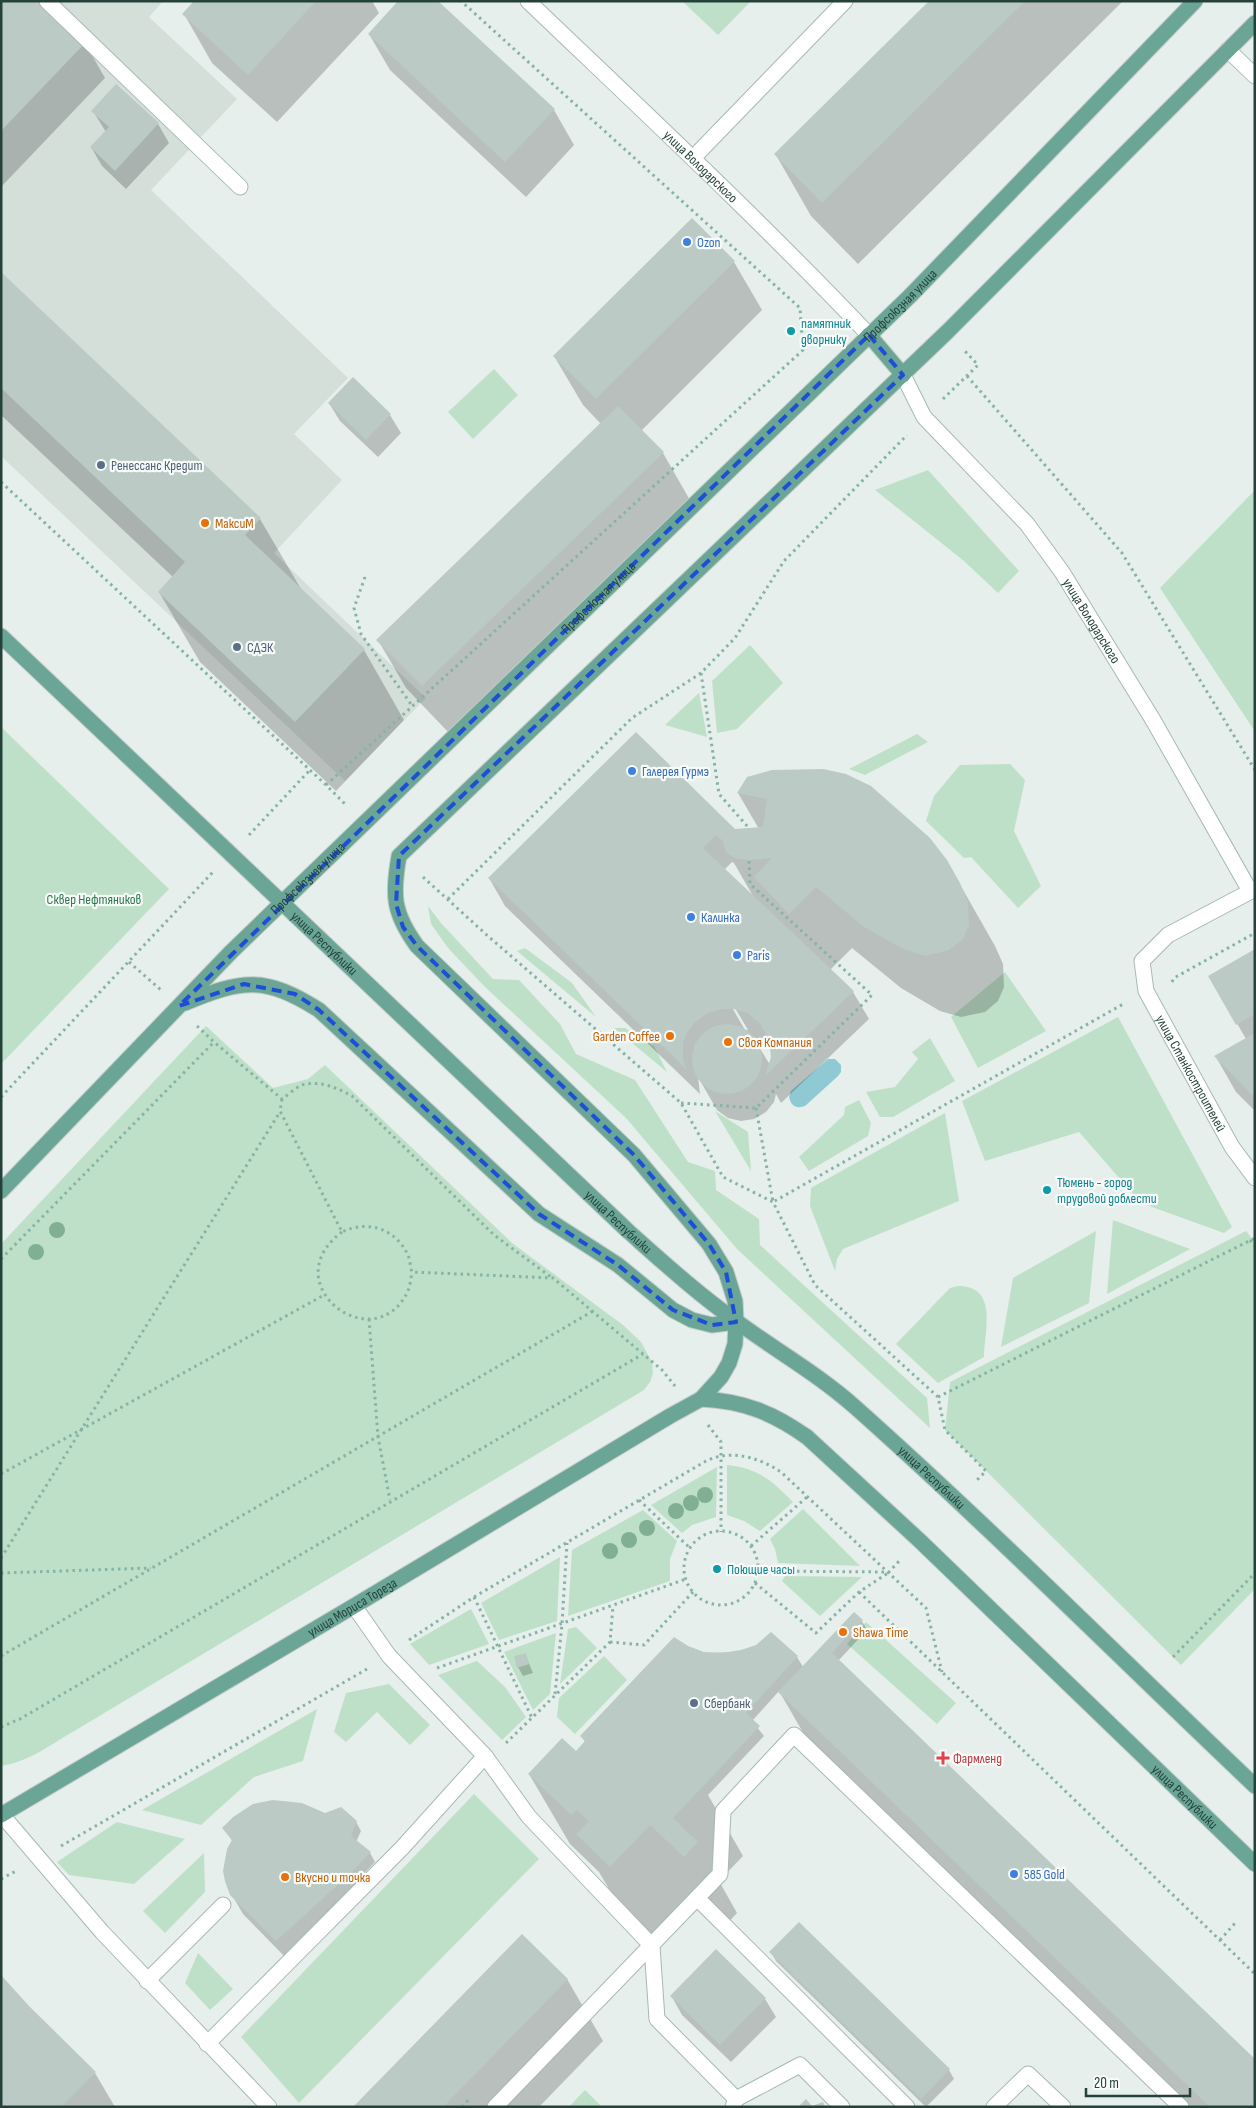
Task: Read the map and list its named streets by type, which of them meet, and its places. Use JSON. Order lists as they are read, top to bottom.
{
  "streets": {
    "main road": ["Профсоюзная улица", "улица Республики", "улица Мориса Тореза"],
    "street": ["улица Володарского", "улица Станкостроителей"]
  },
  "crossings": [
    ["улица Володарского", "Профсоюзная улица"],
    ["улица Володарского", "улица Станкостроителей"],
    ["Профсоюзная улица", "улица Республики"],
    ["улица Республики", "улица Мориса Тореза"]
  ],
  "parks": ["Сквер Нефтяников"],
  "places": {
    "other": [
      "Ozon",
      "памятник дворнику",
      "Ренессанс Кредит",
      "МаксиМ",
      "СДЭК",
      "Галерея Гурмэ",
      "Калинка",
      "Paris",
      "Garden Coffee",
      "Своя Компания",
      "Тюмень - город трудовой доблести",
      "Поющие часы",
      "Shawa Time",
      "Сбербанк",
      "585 Gold",
      "Вкусно и точка"
    ],
    "health": ["Фармленд"]
  },
  "scale_bar": "20 m"
}
